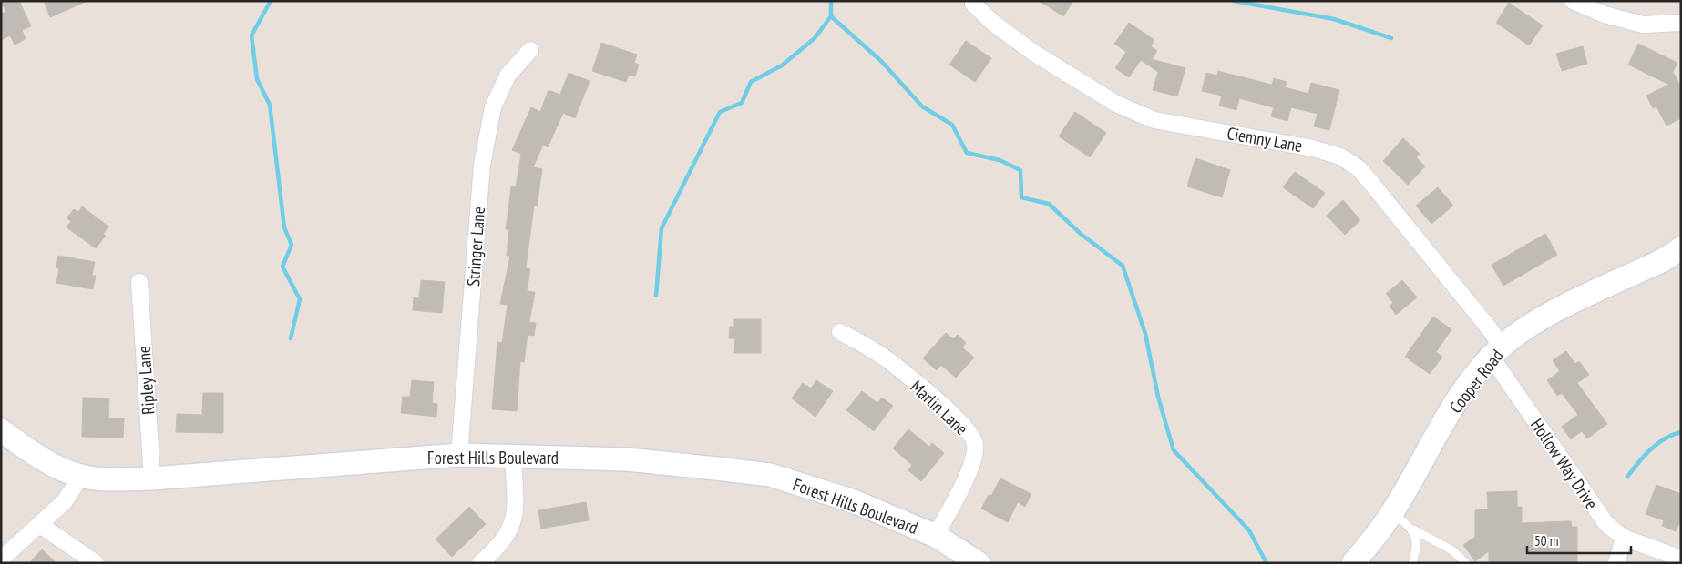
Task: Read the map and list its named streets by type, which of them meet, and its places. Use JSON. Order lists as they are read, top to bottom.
{
  "streets": {
    "main road": ["Cooper Road", "Forest Hills Boulevard"],
    "street": [
      "Ciemny Lane",
      "Stringer Lane",
      "Ripley Lane",
      "Marlin Lane",
      "Hollow Way Drive"
    ]
  },
  "crossings": [
    ["Ciemny Lane", "Cooper Road"],
    ["Ciemny Lane", "Hollow Way Drive"],
    ["Stringer Lane", "Forest Hills Boulevard"],
    ["Ripley Lane", "Forest Hills Boulevard"],
    ["Cooper Road", "Hollow Way Drive"],
    ["Marlin Lane", "Forest Hills Boulevard"]
  ],
  "scale_bar": "50 m"
}
